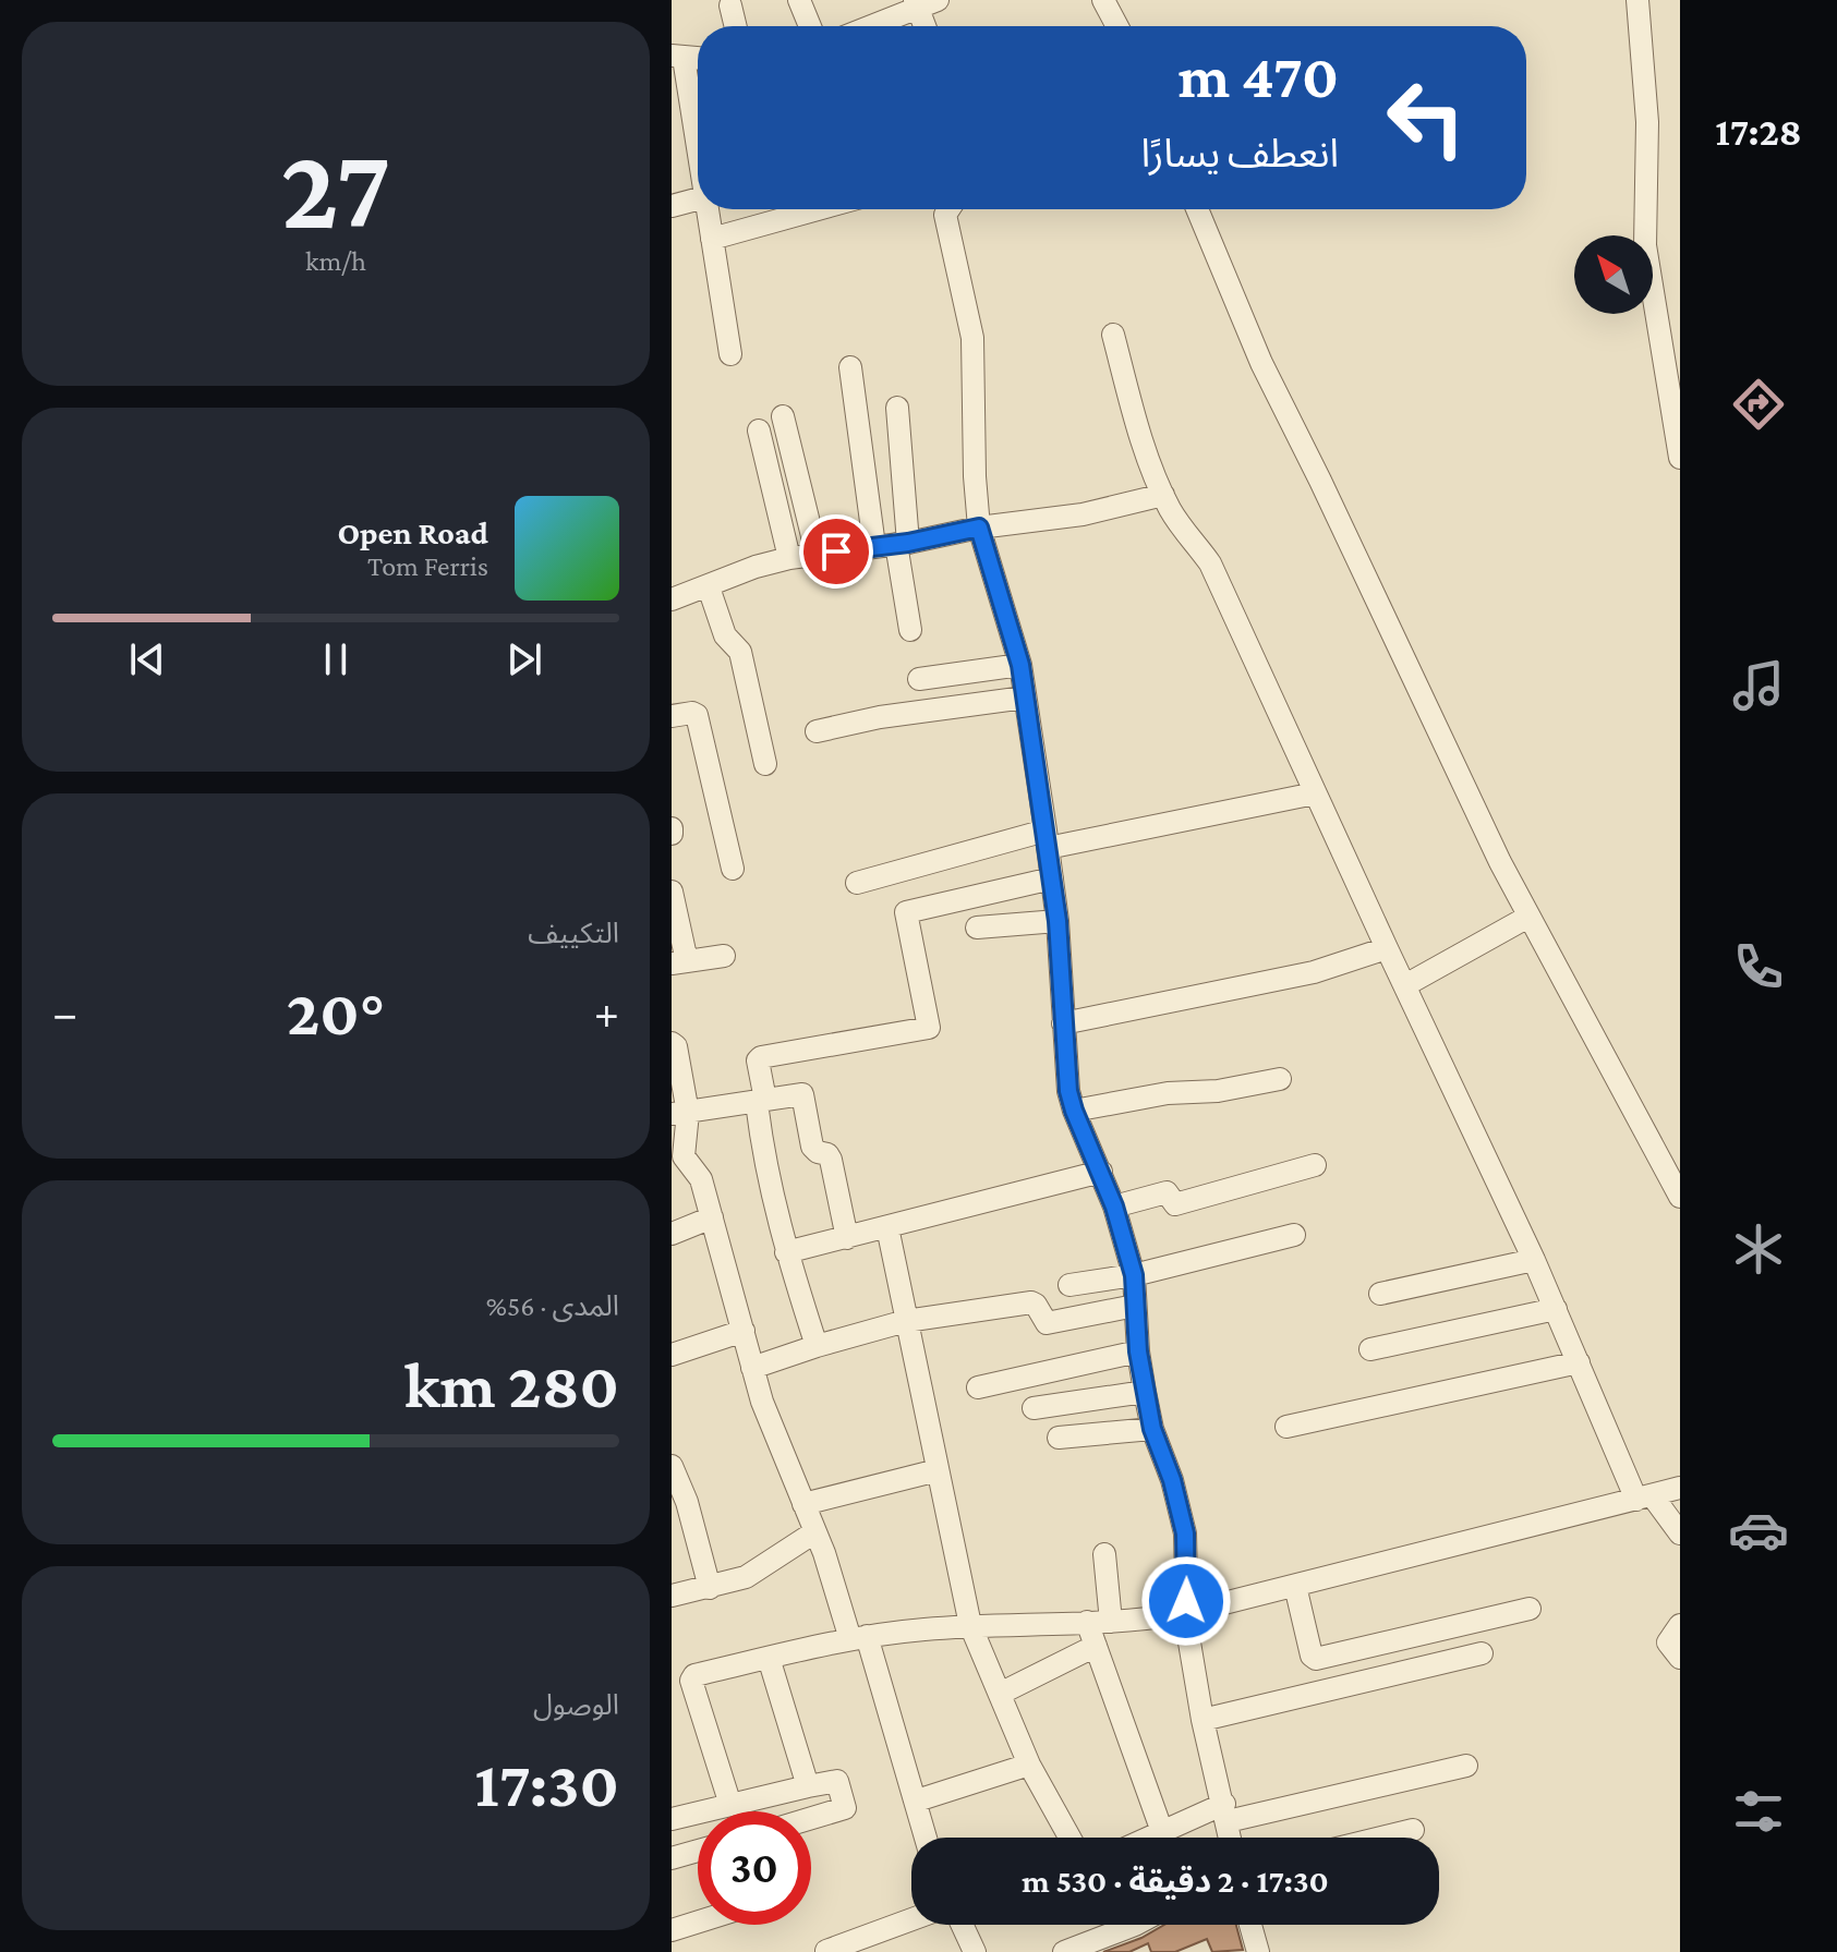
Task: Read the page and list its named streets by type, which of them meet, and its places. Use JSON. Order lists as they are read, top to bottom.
{
  "north": "top left",
  "page": {
    "tabs": "17:28",
    "tile": [
      ["27", "km/h"],
      "التكييف",
      ["المدى · 56%", "280 km"],
      ["الوصول", "17:30"]
    ],
    "turn": ["470 m", "انعطف يسارًا"],
    "song": ["Open Road", "Tom Ferris"],
    "heat": ["−", "20°", "+"],
    "limit": "30",
    "trip": "17:30 · 2 دقيقة · 530 m"
  }
}
